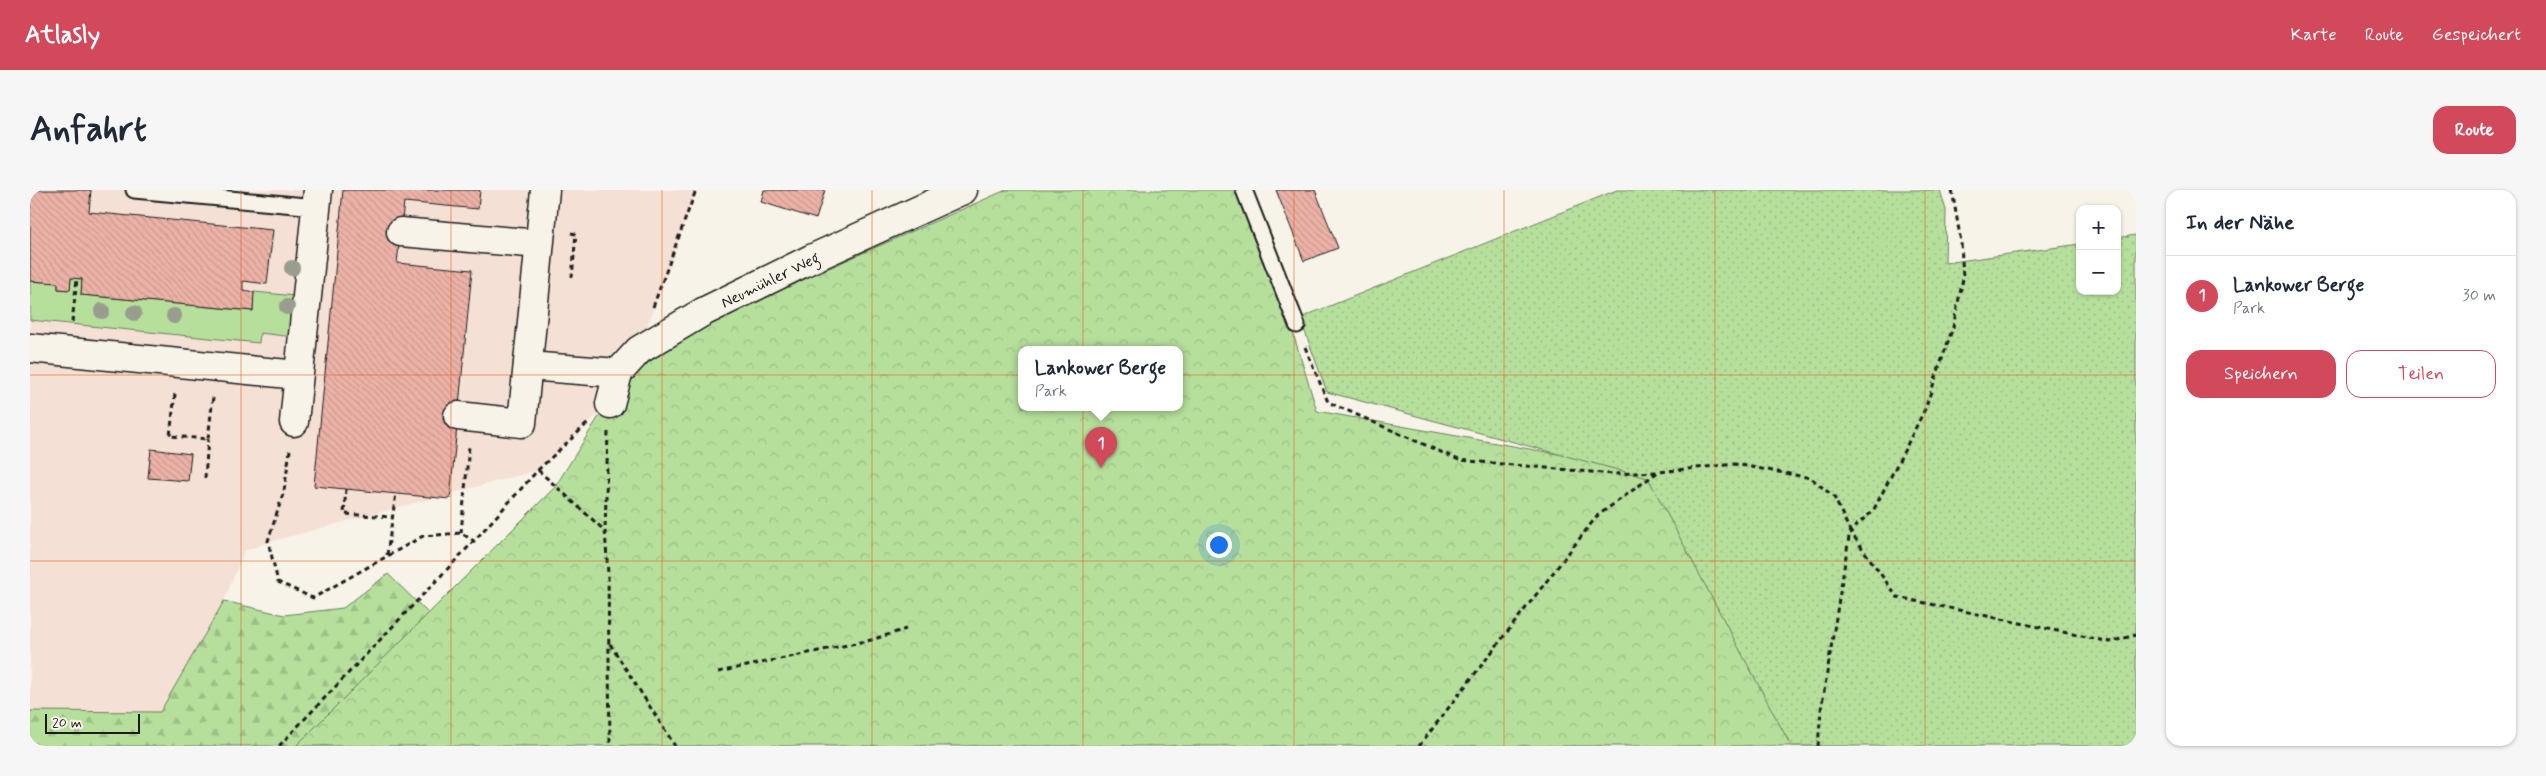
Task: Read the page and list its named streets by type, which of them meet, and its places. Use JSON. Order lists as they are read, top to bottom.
{
  "streets": {
    "street": ["Neumühler Weg"]
  },
  "scale_bar": "20 m",
  "page": {
    "header": "Atlasly",
    "nav": ["Karte", "Route", "Gespeichert"],
    "buttons": [
      "Route",
      ["Speichern", "Teilen"]
    ],
    "title": "Anfahrt",
    "heading": "In der Nähe",
    "map_buttons": ["+", "−"],
    "list": [
      {
        "mark": "1",
        "name": "Lankower Berge",
        "note": "Park",
        "value": "30 m"
      }
    ],
    "popup": ["Lankower Berge", "Park"],
    "pins": "1",
    "scale": "20 m"
  }
}
